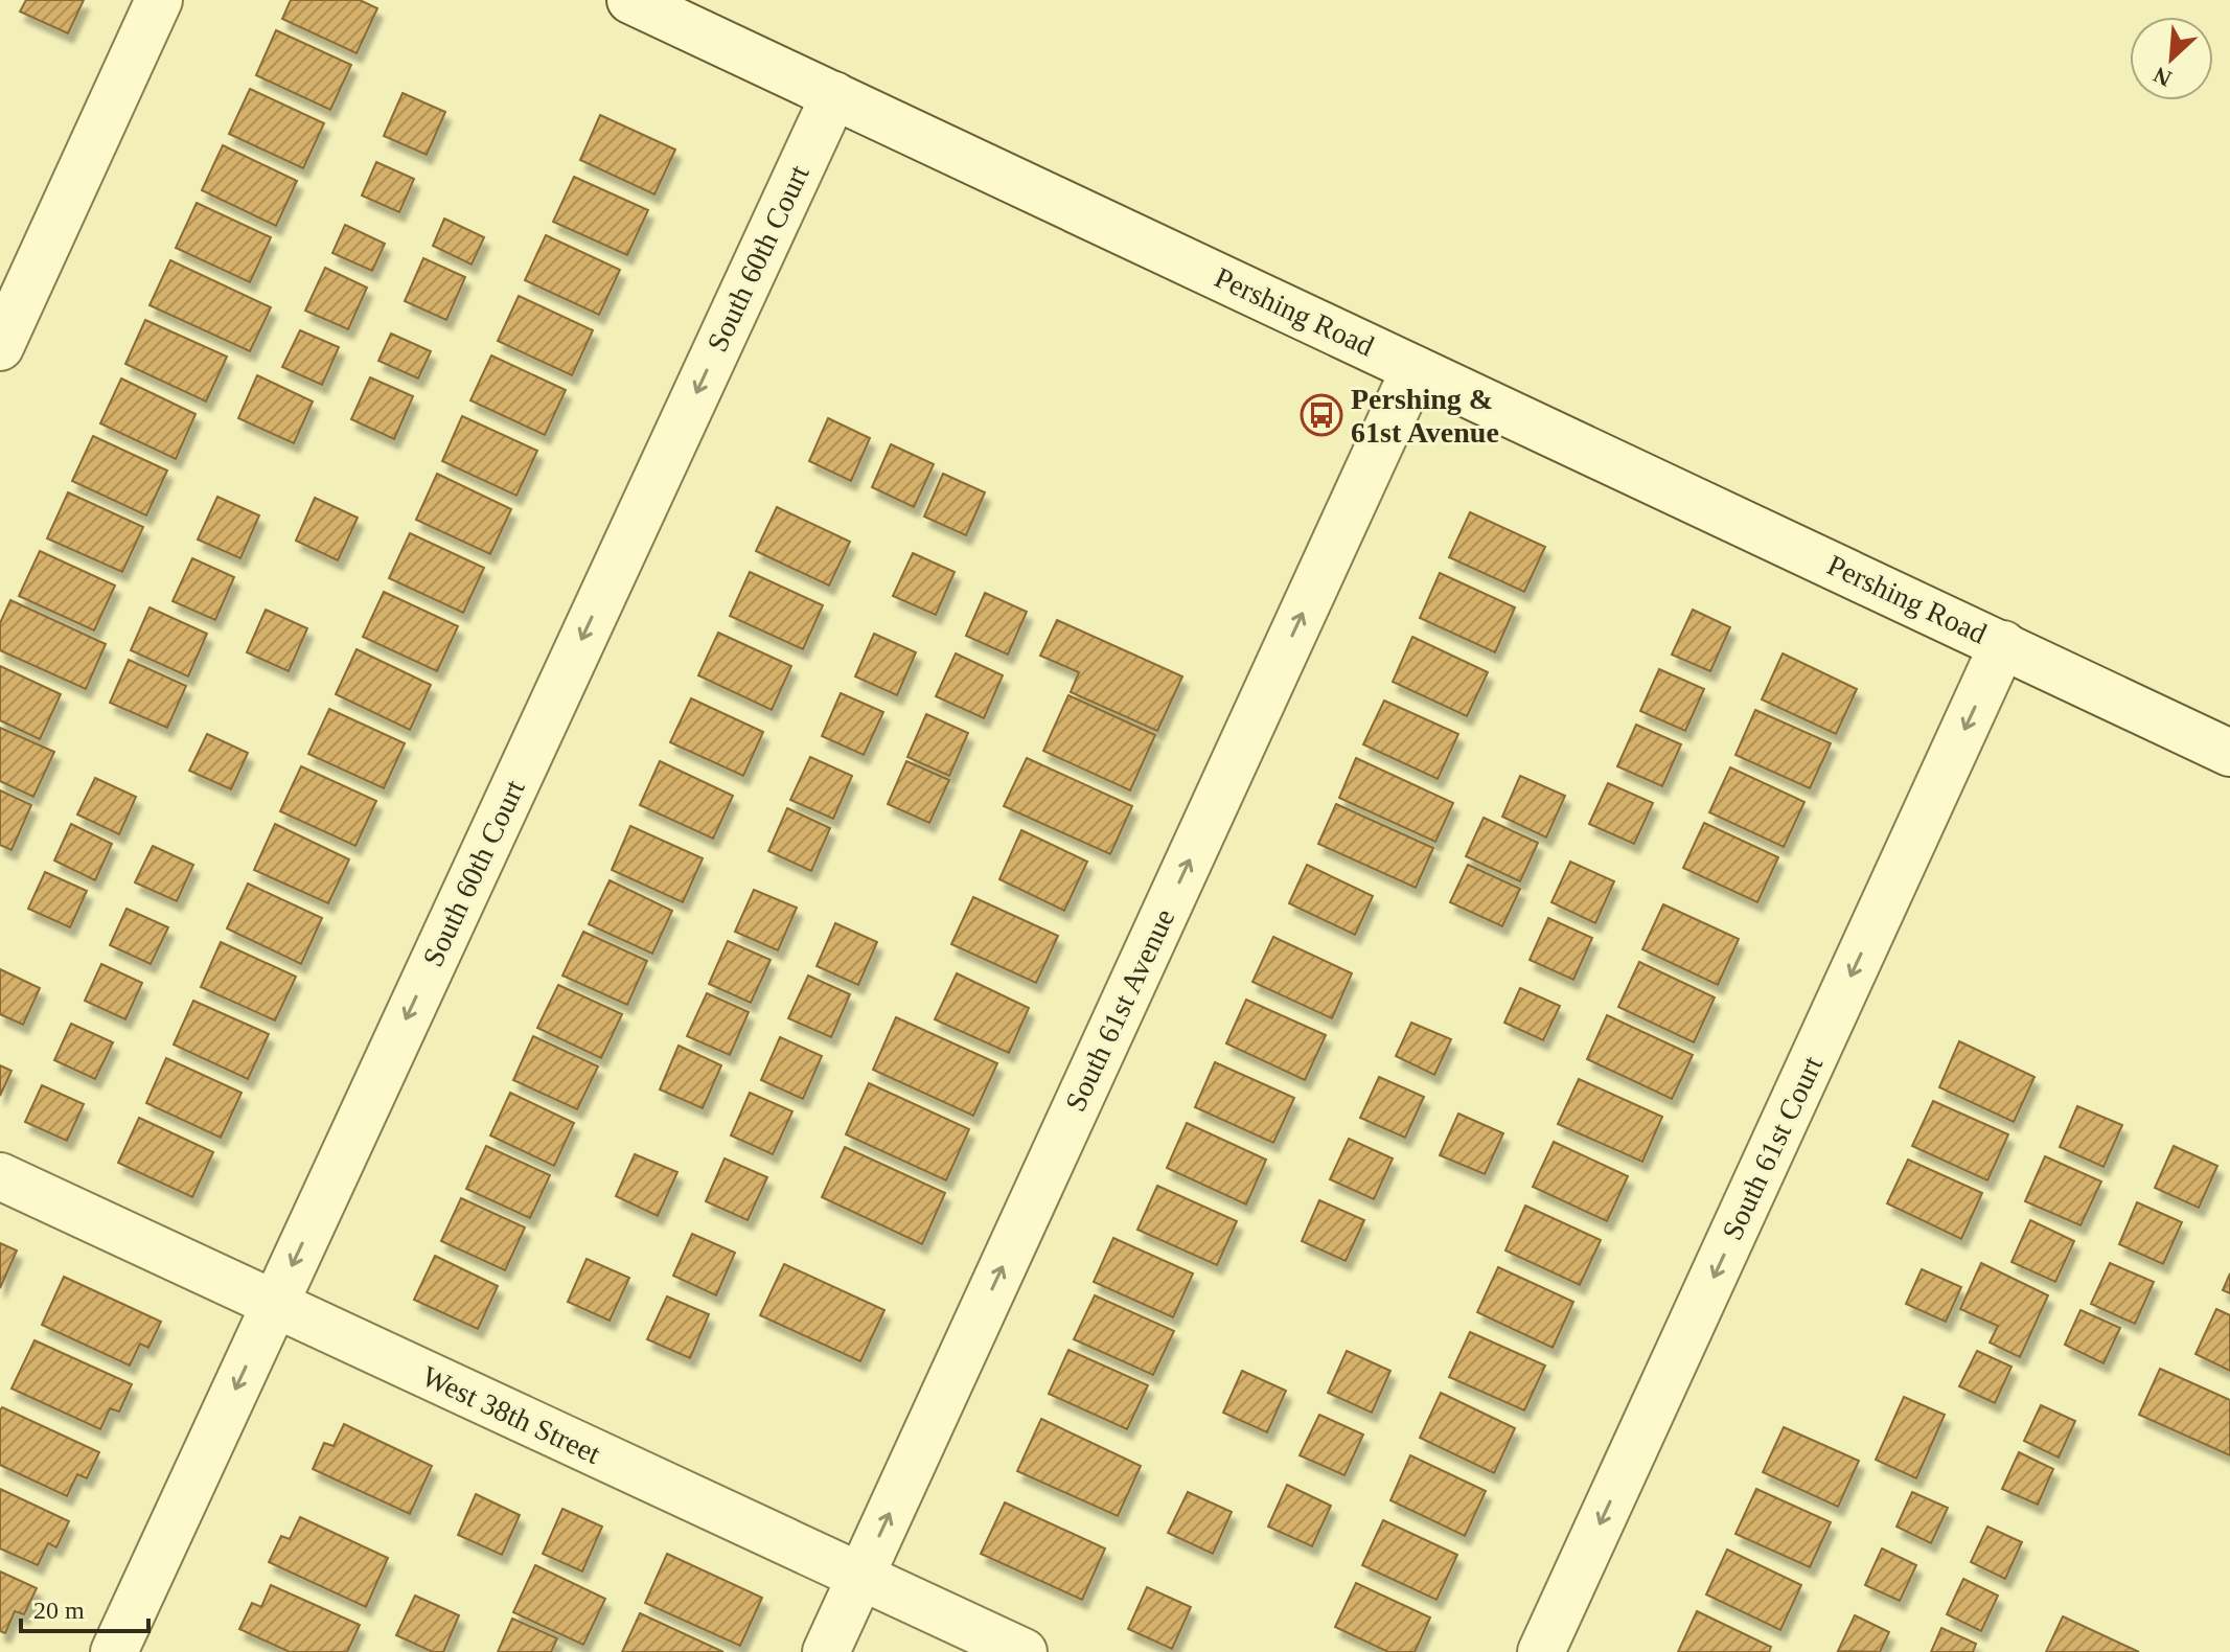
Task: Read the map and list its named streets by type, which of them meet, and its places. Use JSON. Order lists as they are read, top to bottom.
{
  "streets": {
    "street": [
      "South 60th Court",
      "Pershing Road",
      "South 61st Avenue",
      "South 61st Court",
      "West 38th Street"
    ]
  },
  "crossings": [
    ["South 60th Court", "Pershing Road"],
    ["South 60th Court", "West 38th Street"],
    ["Pershing Road", "South 61st Avenue"],
    ["Pershing Road", "South 61st Court"],
    ["South 61st Avenue", "West 38th Street"]
  ],
  "one_way": ["South 60th Court", "South 61st Avenue", "South 61st Court"],
  "places": {
    "bus stop": ["Pershing & 61st Avenue"]
  },
  "scale_bar": "20 m",
  "north": "bottom left"
}
